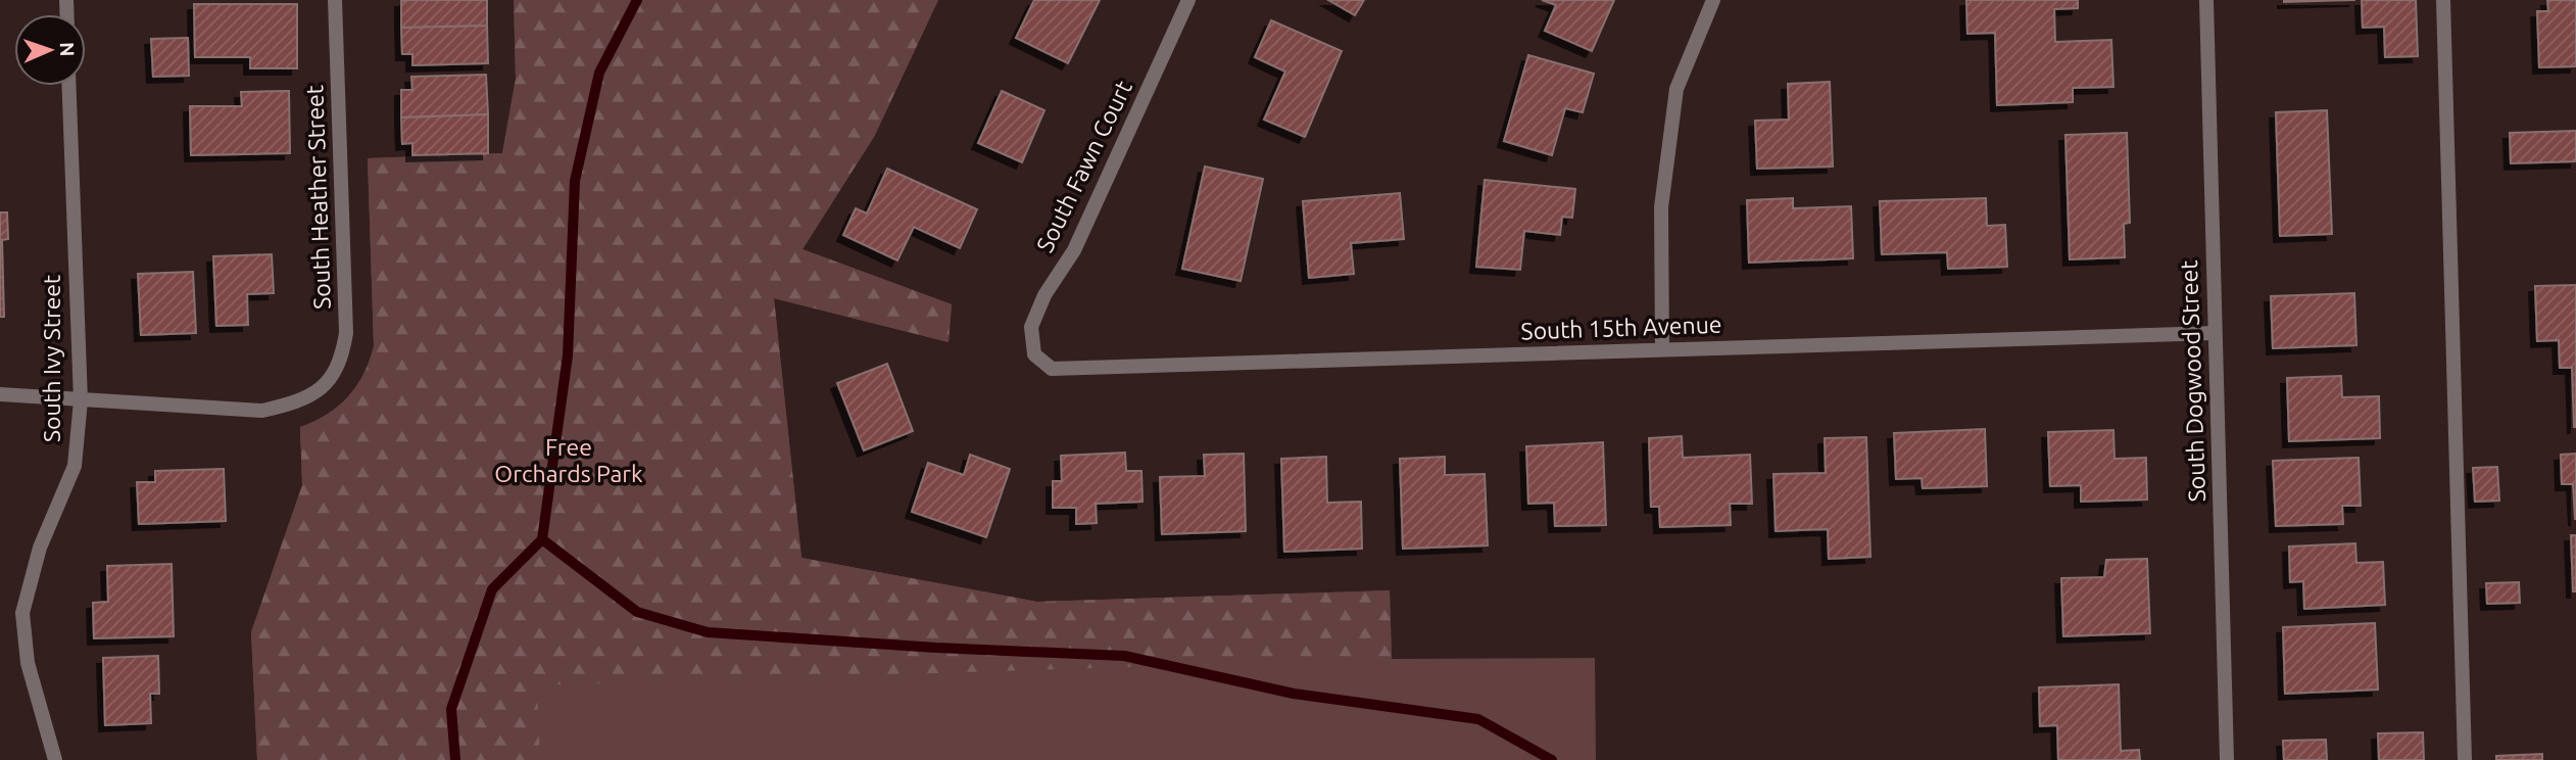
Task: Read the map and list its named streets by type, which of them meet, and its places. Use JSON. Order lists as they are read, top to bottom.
{
  "streets": {
    "street": [
      "South Fawn Court",
      "South Heather Street",
      "South 15th Avenue",
      "South Ivy Street",
      "South Dogwood Street"
    ]
  },
  "crossings": [
    ["South Fawn Court", "South 15th Avenue"],
    ["South Heather Street", "South Ivy Street"],
    ["South 15th Avenue", "South Dogwood Street"]
  ],
  "parks": ["Free Orchards Park"],
  "north": "right"
}
